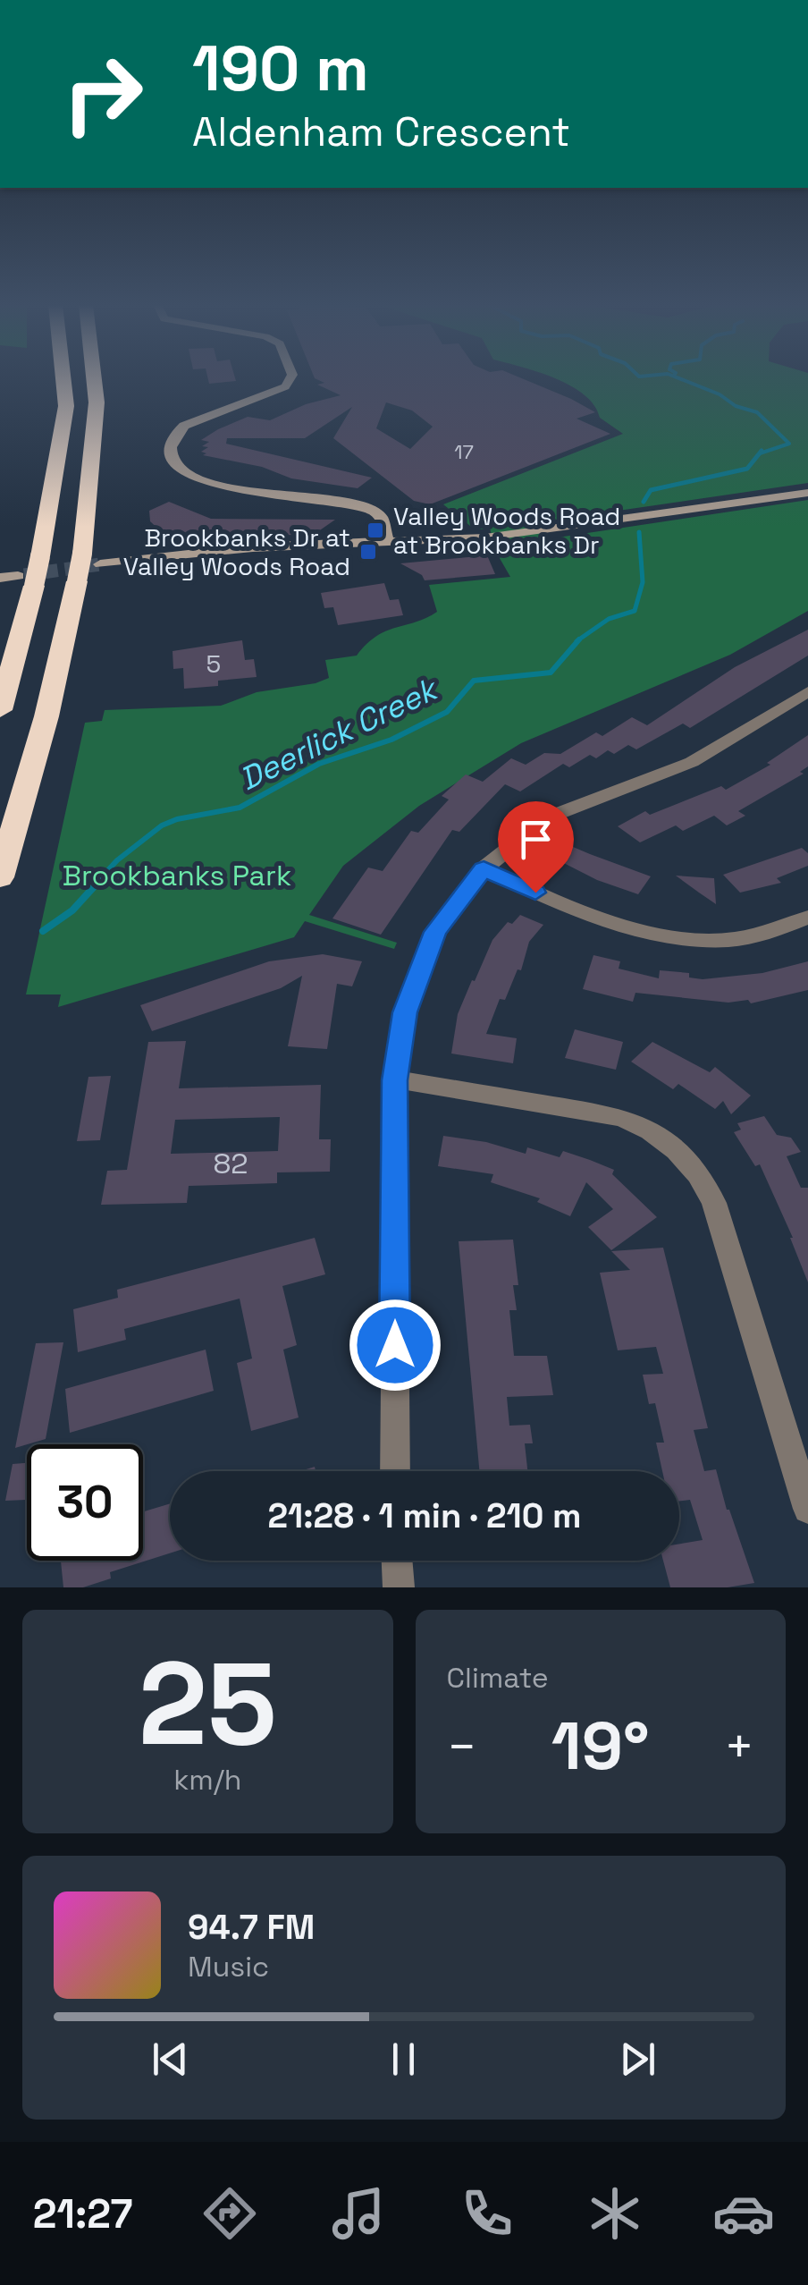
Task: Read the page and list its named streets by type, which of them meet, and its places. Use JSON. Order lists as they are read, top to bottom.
{
  "water": ["Deerlick Creek"],
  "parks": ["Brookbanks Park"],
  "places": {
    "transit": ["Valley Woods Road at Brookbanks Dr", "Brookbanks Dr at Valley Woods Road"]
  },
  "house_numbers": ["17", "5", "82"],
  "page": {
    "turn": ["190 m", "Aldenham Crescent"],
    "limit": "30",
    "trip": "21:28 · 1 min · 210 m",
    "tile": [
      ["25", "km/h"],
      "Climate"
    ],
    "heat": ["−", "19°", "+"],
    "song": ["94.7 FM", "Music"],
    "tabs": "21:27"
  }
}
